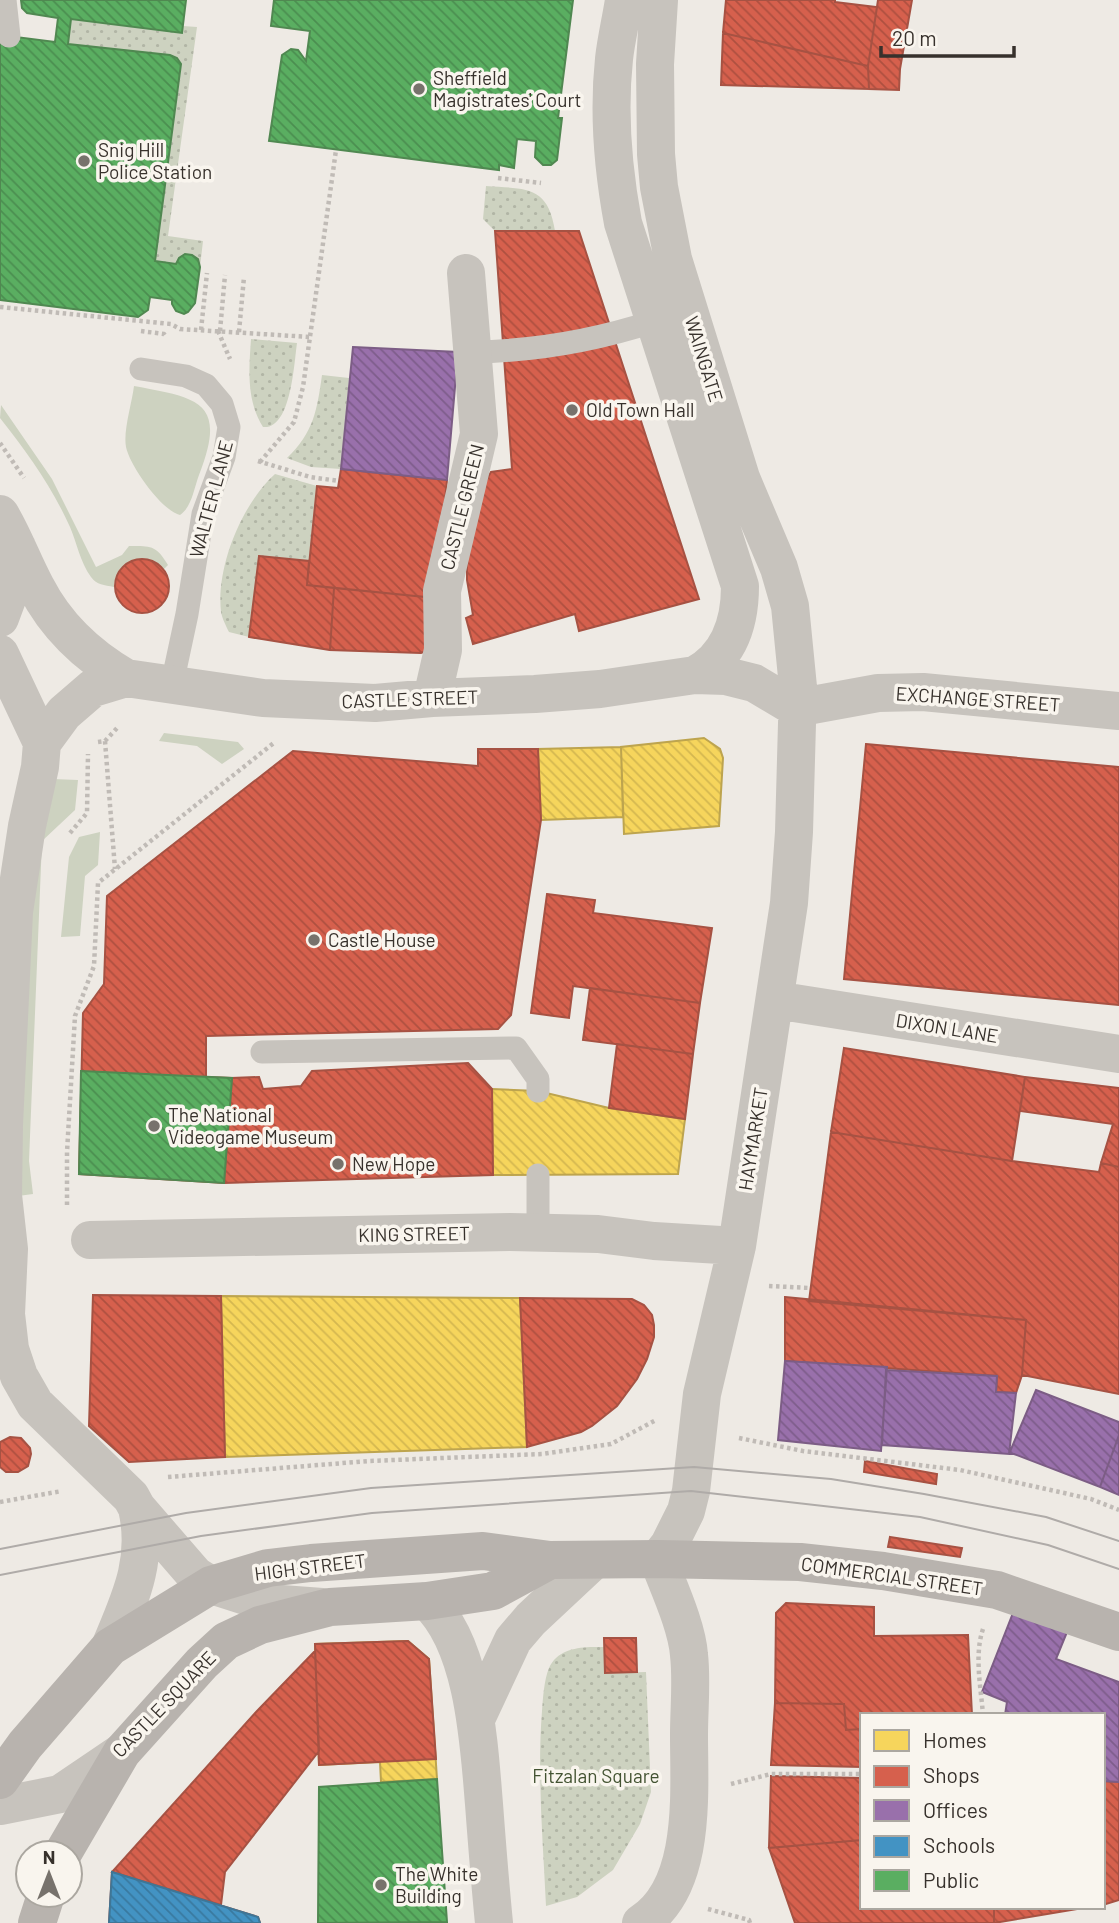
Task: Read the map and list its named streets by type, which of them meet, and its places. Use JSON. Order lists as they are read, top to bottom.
{
  "streets": {
    "street": [
      "WAINGATE",
      "CASTLE GREEN",
      "CASTLE STREET",
      "EXCHANGE STREET",
      "DIXON LANE",
      "HAYMARKET",
      "KING STREET",
      "HIGH STREET",
      "COMMERCIAL STREET",
      "CASTLE SQUARE"
    ],
    "lane": ["WALTER LANE"]
  },
  "crossings": [
    ["WAINGATE", "CASTLE STREET"],
    ["WAINGATE", "EXCHANGE STREET"],
    ["WAINGATE", "HAYMARKET"],
    ["WALTER LANE", "CASTLE STREET"],
    ["CASTLE GREEN", "CASTLE STREET"],
    ["CASTLE STREET", "EXCHANGE STREET"],
    ["CASTLE STREET", "HAYMARKET"],
    ["EXCHANGE STREET", "HAYMARKET"],
    ["DIXON LANE", "HAYMARKET"],
    ["HAYMARKET", "KING STREET"],
    ["HAYMARKET", "HIGH STREET"],
    ["HAYMARKET", "COMMERCIAL STREET"],
    ["HIGH STREET", "COMMERCIAL STREET"],
    ["HIGH STREET", "CASTLE SQUARE"]
  ],
  "parks": ["Fitzalan Square"],
  "places": [
    "Sheffield Magistrates' Court",
    "Snig Hill Police Station",
    "Old Town Hall",
    "Castle House",
    "The National Videogame Museum",
    "New Hope",
    "The White Building"
  ],
  "legend": [
    "Homes",
    "Shops",
    "Offices",
    "Schools",
    "Public"
  ],
  "scale_bar": "20 m",
  "north": "top"
}
